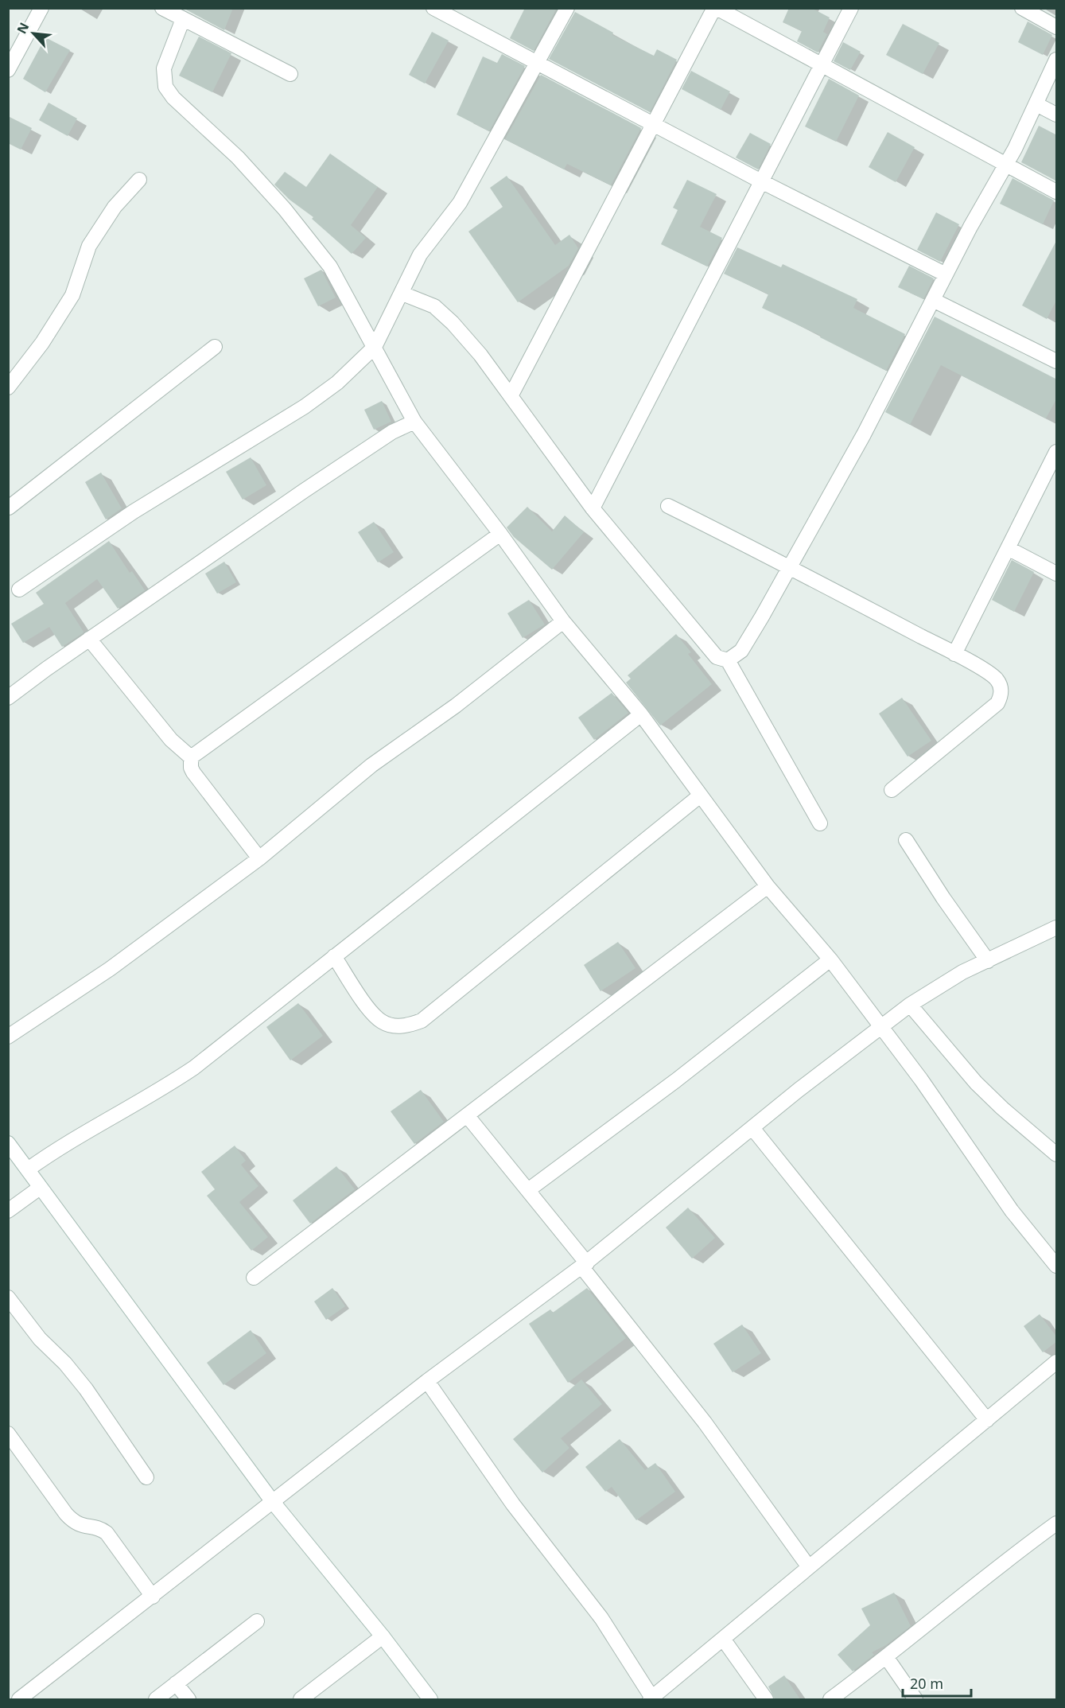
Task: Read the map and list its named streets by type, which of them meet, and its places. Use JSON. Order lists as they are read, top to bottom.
{
  "scale_bar": "20 m",
  "north": "top left"
}
